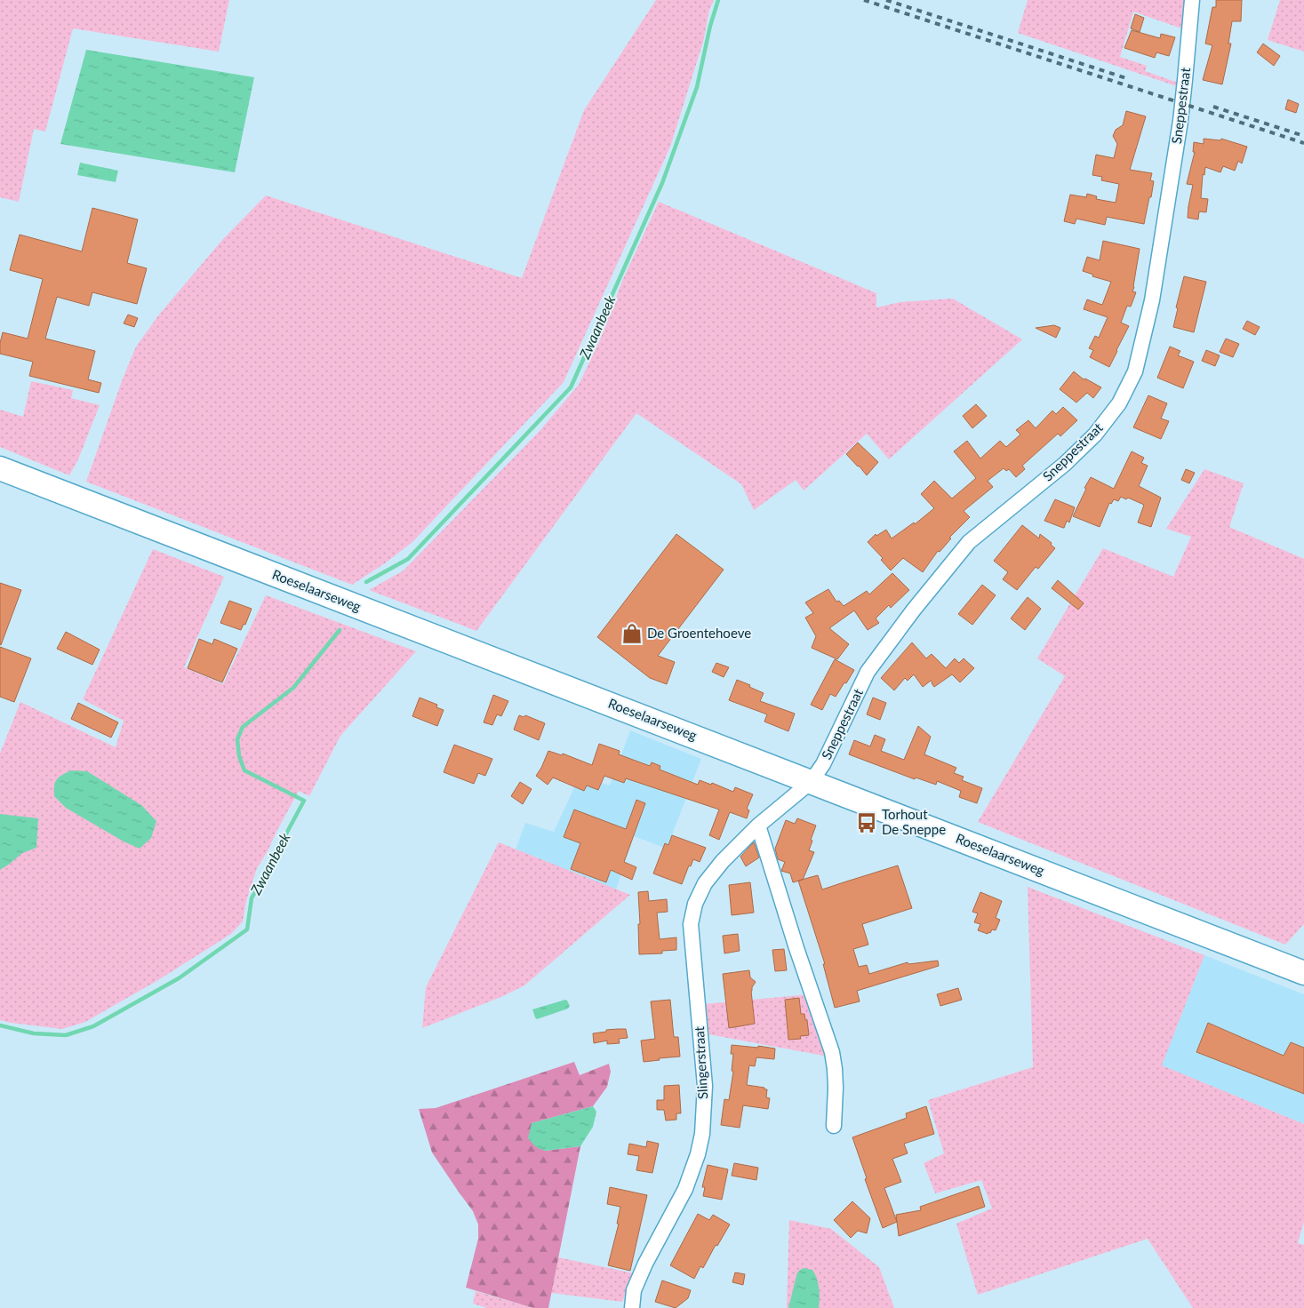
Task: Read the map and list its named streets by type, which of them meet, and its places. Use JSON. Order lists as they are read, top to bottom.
{
  "streets": {
    "main road": ["Roeselaarseweg"],
    "street": ["Sneppestraat", "Slingerstraat"]
  },
  "crossings": [
    ["Sneppestraat", "Roeselaarseweg"],
    ["Sneppestraat", "Slingerstraat"],
    ["Roeselaarseweg", "Slingerstraat"]
  ],
  "water": ["Zwaanbeek"],
  "places": {
    "shop": ["De Groentehoeve"],
    "bus stop": ["Torhout De Sneppe"]
  }
}
